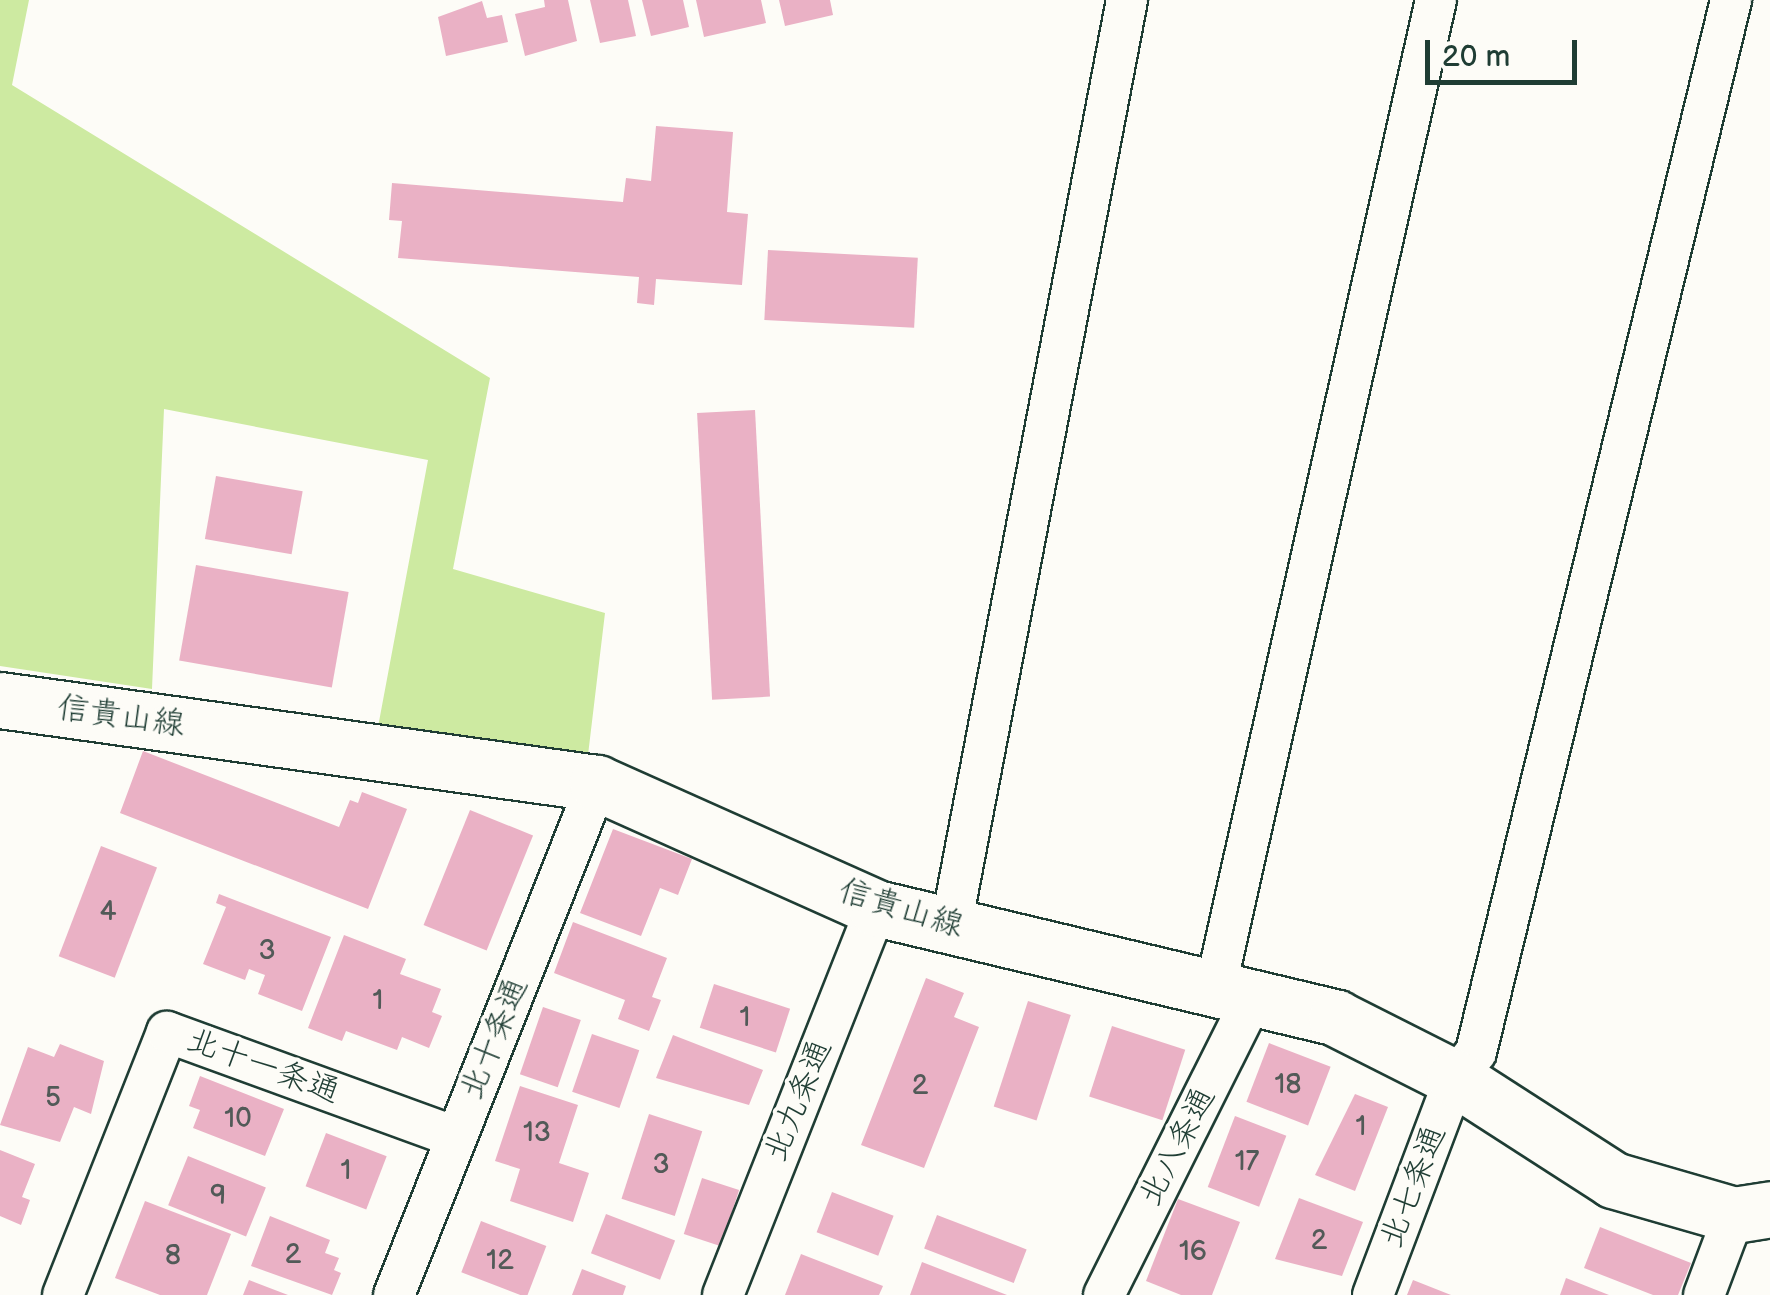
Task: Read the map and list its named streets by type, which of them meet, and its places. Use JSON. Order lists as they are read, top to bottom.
{
  "streets": {
    "main road": ["信貴山線"],
    "street": [
      "北十条通",
      "北十一条通",
      "北九条通",
      "北八条通",
      "北七条通"
    ]
  },
  "crossings": [
    ["信貴山線", "北十条通"],
    ["信貴山線", "北九条通"],
    ["信貴山線", "北八条通"],
    ["信貴山線", "北七条通"],
    ["北十条通", "北十一条通"]
  ],
  "house_numbers": [
    "4",
    "3",
    "1",
    "1",
    "18",
    "2",
    "5",
    "10",
    "1",
    "13",
    "17",
    "3",
    "1",
    "9",
    "2",
    "16",
    "2",
    "8",
    "12"
  ],
  "scale_bar": "20 m"
}
